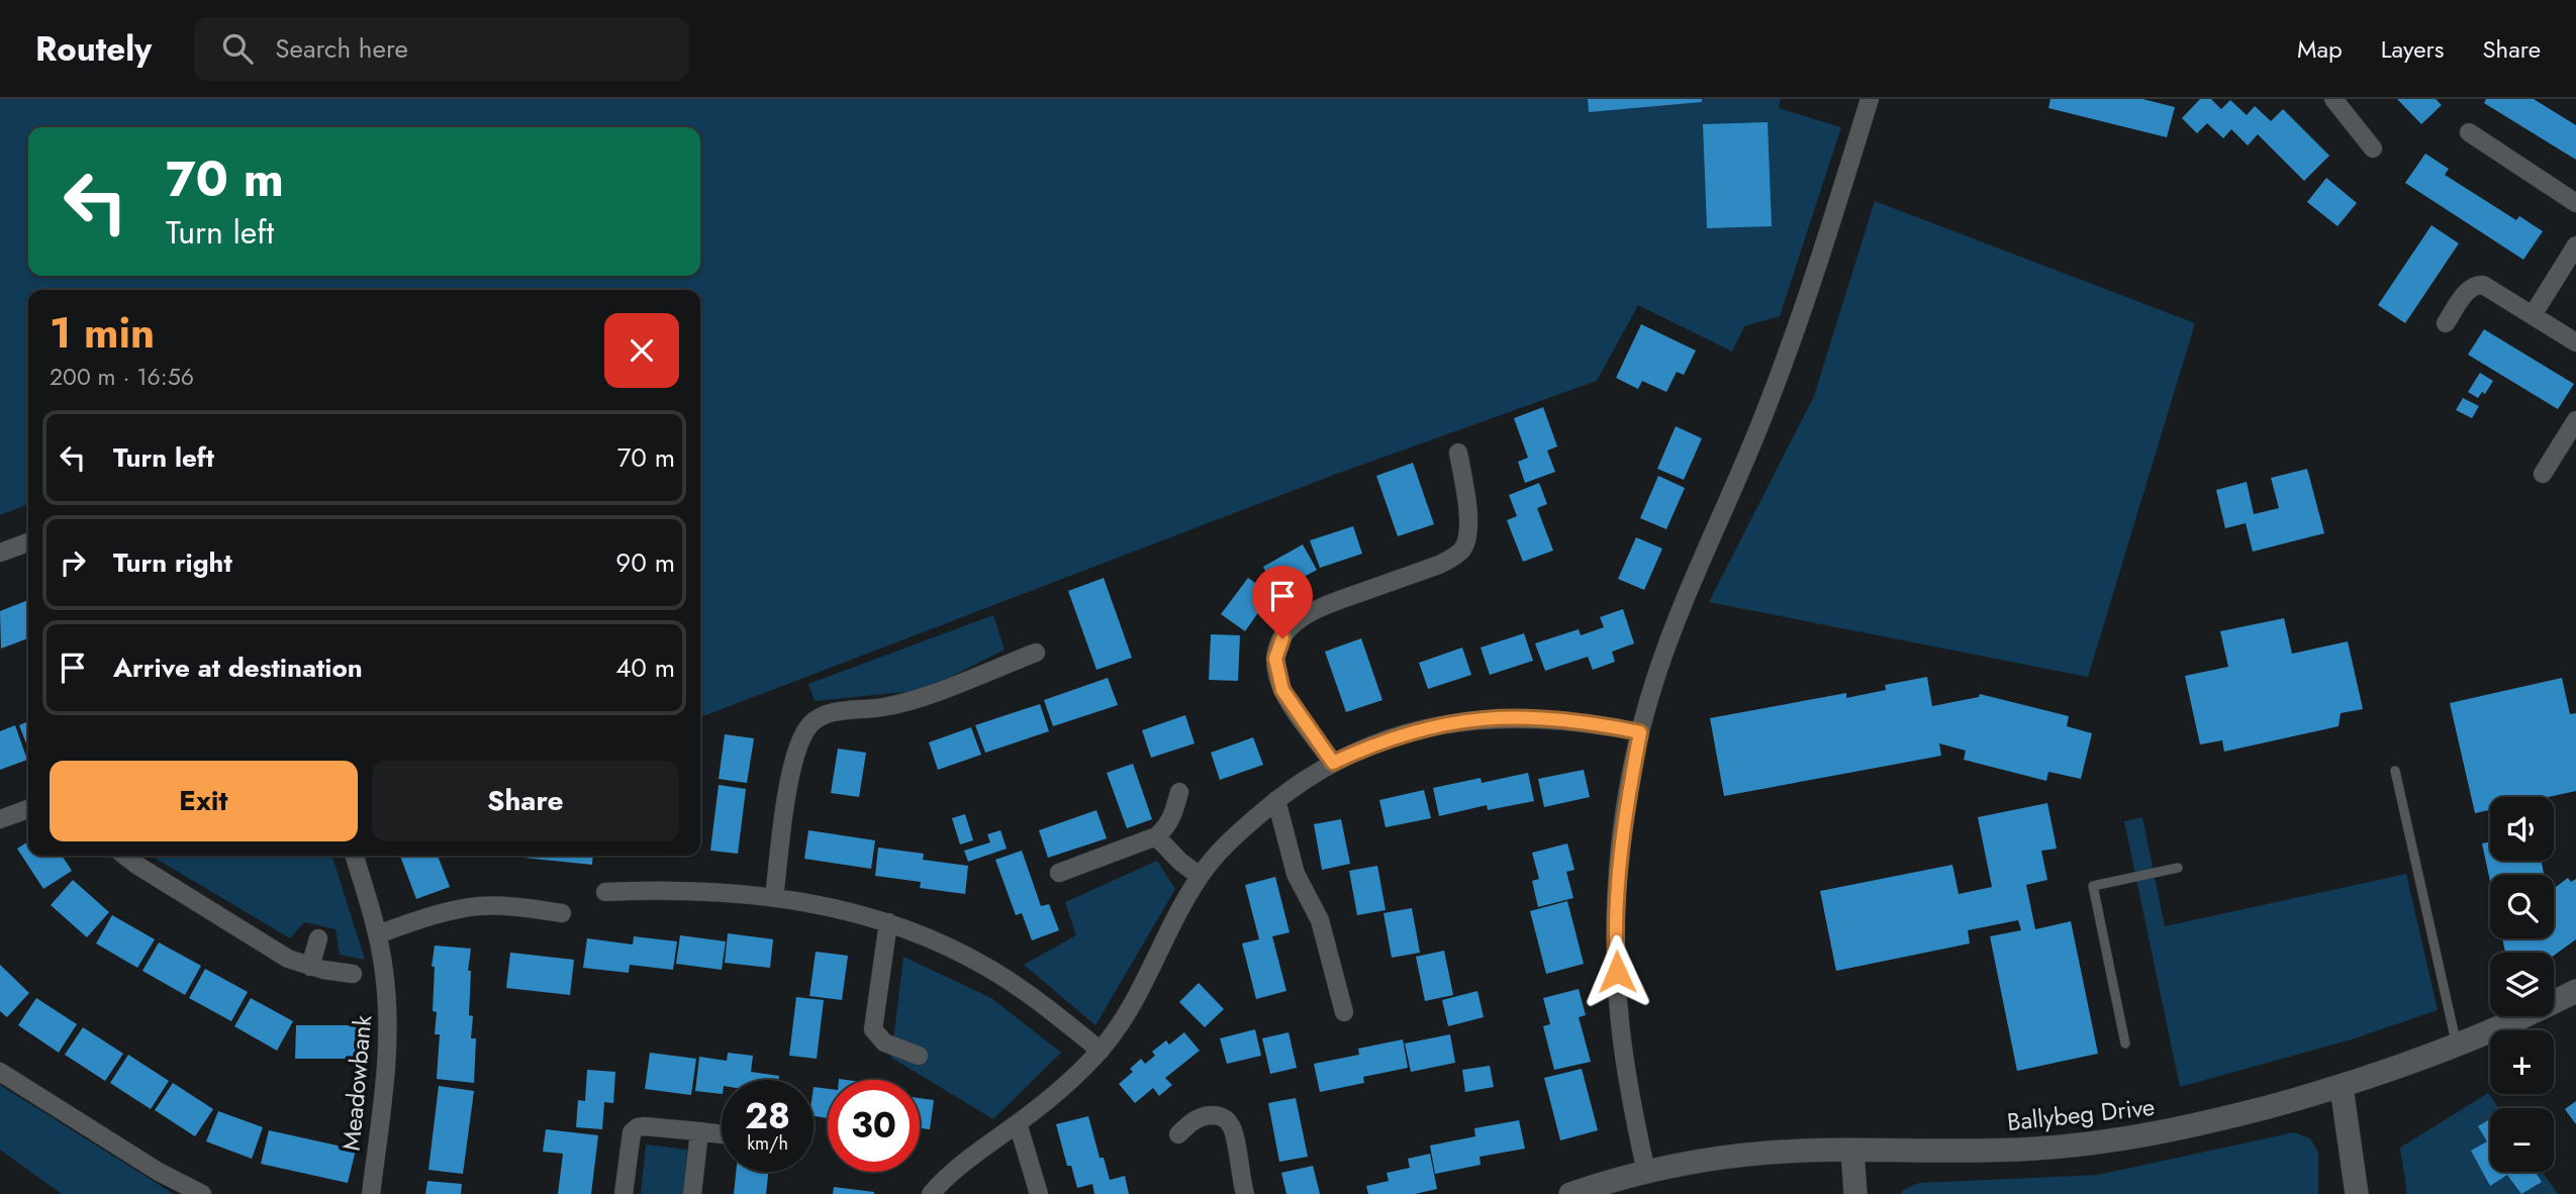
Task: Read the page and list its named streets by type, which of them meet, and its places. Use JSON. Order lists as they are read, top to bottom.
{
  "streets": {
    "street": ["Meadowbank", "Ballybeg Drive"]
  },
  "page": {
    "header": "Routely",
    "search": "Search here",
    "nav": ["Map", "Layers", "Share"],
    "turn": ["70 m", "Turn left"],
    "heading": ["1 min", "200 m · 16:56"],
    "list": [
      {
        "name": "Turn left",
        "value": "70 m"
      },
      {
        "name": "Turn right",
        "value": "90 m"
      },
      {
        "name": "Arrive at destination",
        "value": "40 m"
      }
    ],
    "buttons": ["Exit", "Share"],
    "map_buttons": ["+", "−"],
    "speed": "28 km/h",
    "limit": "30"
  }
}
